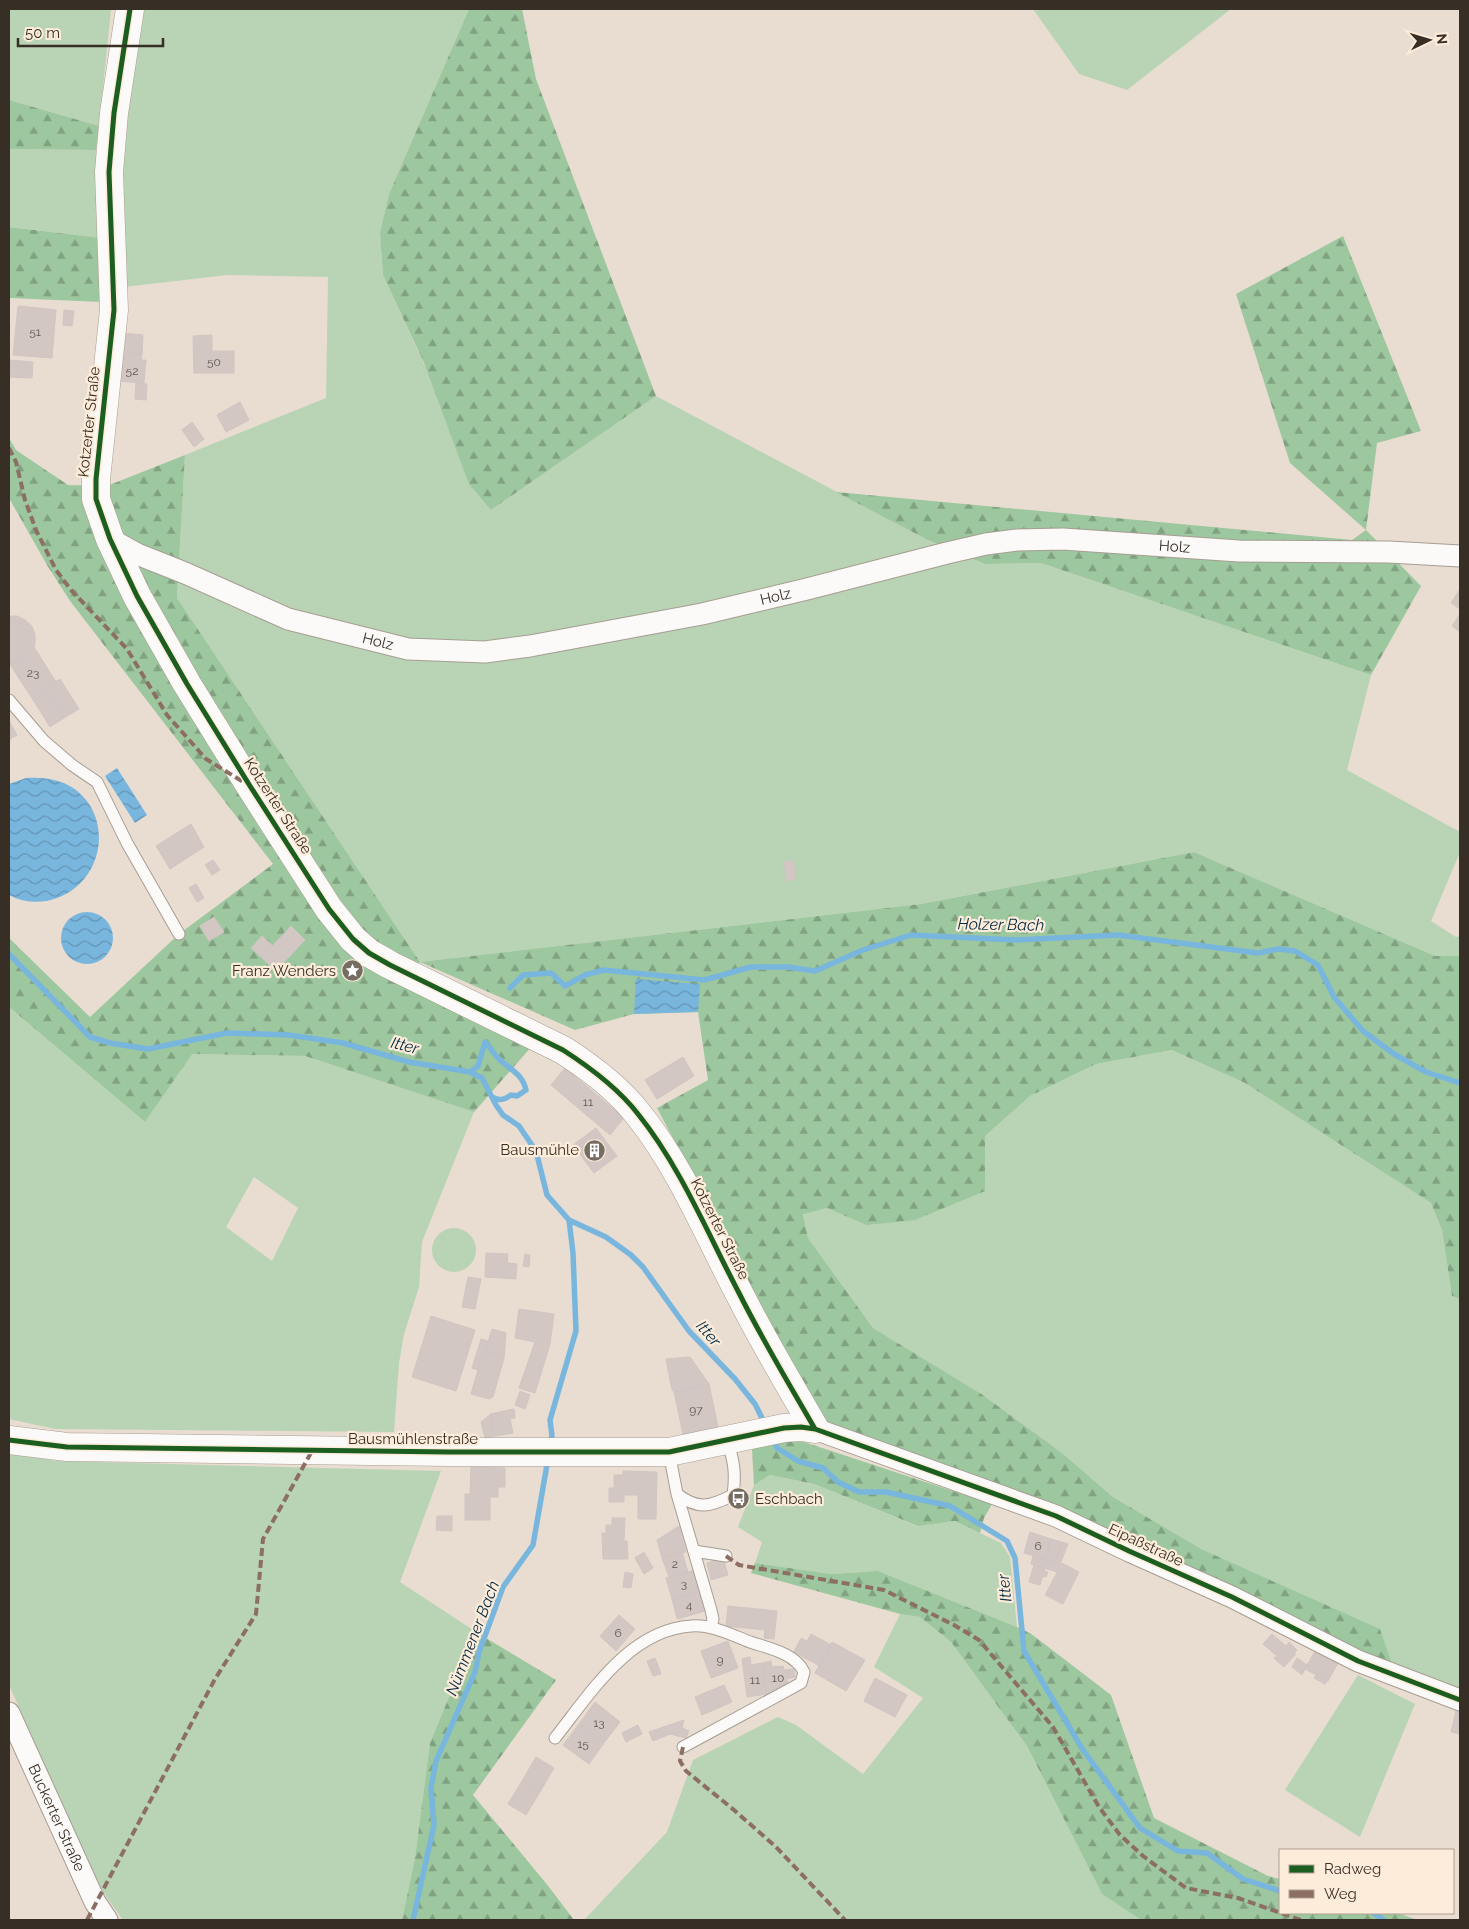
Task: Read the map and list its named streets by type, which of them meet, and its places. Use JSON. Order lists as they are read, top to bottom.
{
  "streets": {
    "street": [
      "Kotzerter Straße",
      "Holz",
      "Bausmühlenstraße",
      "Eipaßstraße",
      "Buckerter Straße"
    ]
  },
  "crossings": [
    ["Kotzerter Straße", "Holz"],
    ["Kotzerter Straße", "Bausmühlenstraße"],
    ["Kotzerter Straße", "Eipaßstraße"],
    ["Bausmühlenstraße", "Eipaßstraße"]
  ],
  "water": ["Holzer Bach", "Itter", "Nümmener Bach"],
  "places": {
    "place": ["Franz Wenders"],
    "building": ["Bausmühle"],
    "bus stop": ["Eschbach"]
  },
  "house_numbers": [
    "51",
    "50",
    "52",
    "23",
    "11",
    "97",
    "6",
    "2",
    "3",
    "4",
    "6",
    "9",
    "10",
    "11",
    "13",
    "15"
  ],
  "legend": ["Radweg", "Weg"],
  "scale_bar": "50 m",
  "north": "right"
}
